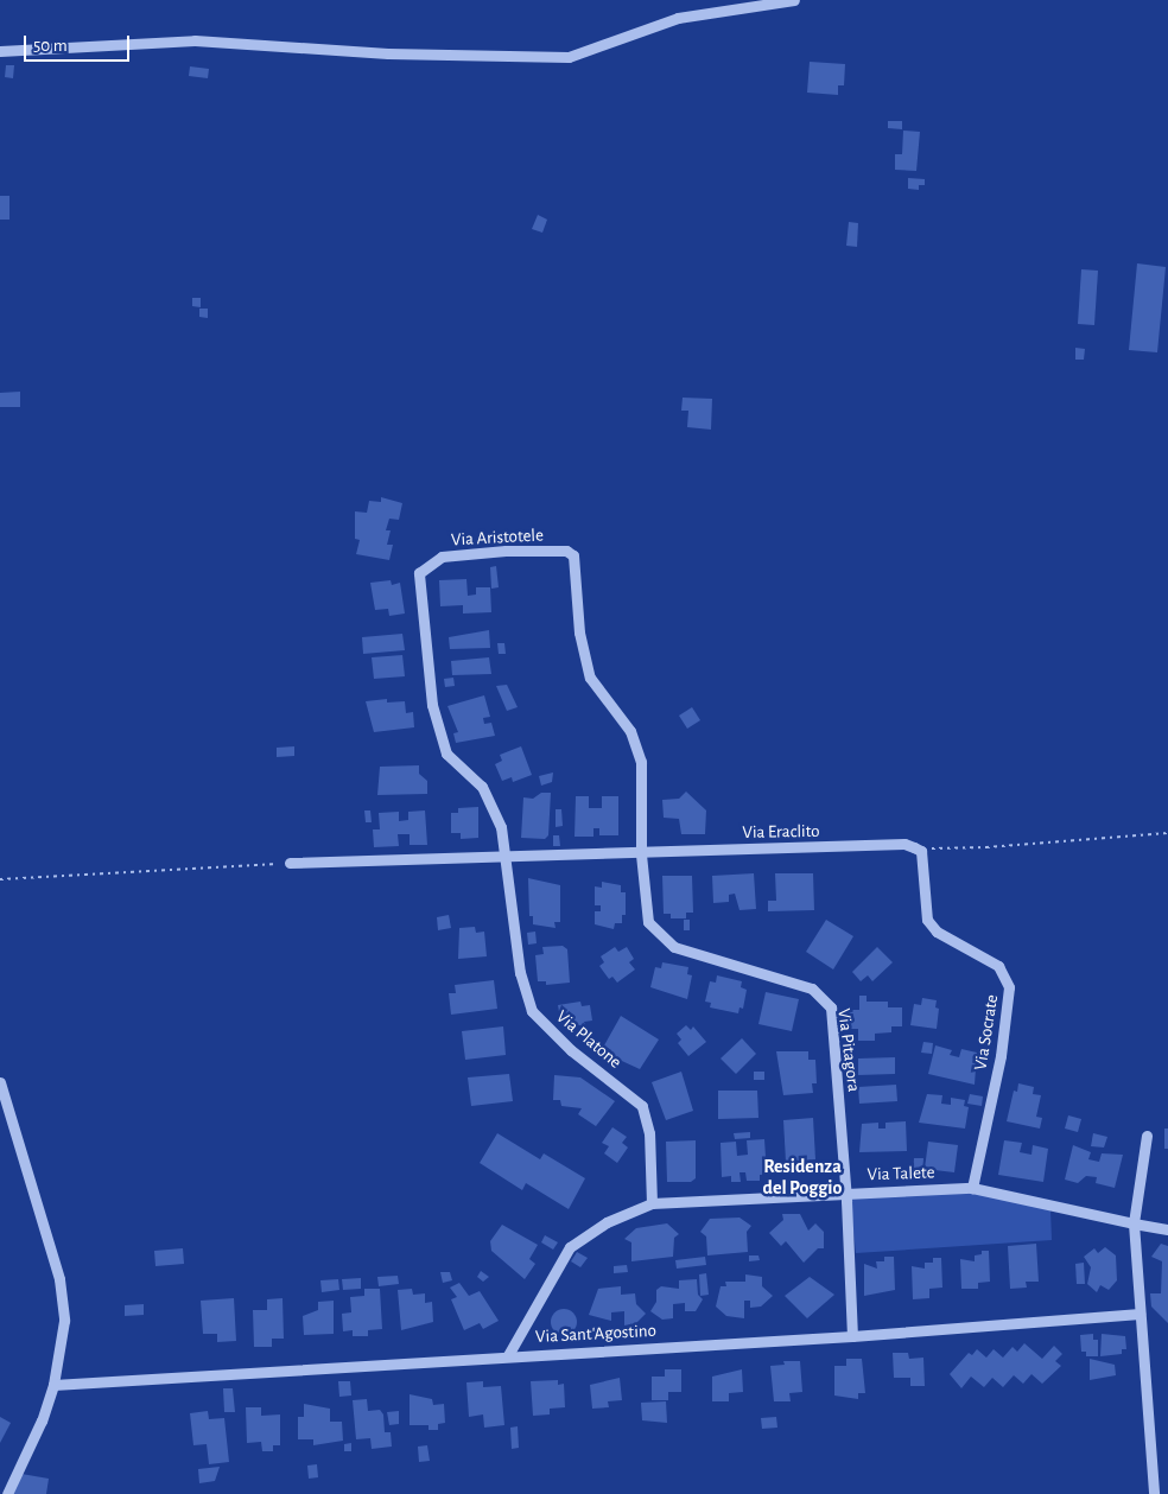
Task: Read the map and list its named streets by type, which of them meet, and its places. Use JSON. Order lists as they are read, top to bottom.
{
  "streets": {
    "street": [
      "Via Aristotele",
      "Via Eraclito",
      "Via Socrate",
      "Via Platone",
      "Via Pitagora",
      "Via Talete",
      "Via Sant'Agostino"
    ]
  },
  "crossings": [
    ["Via Aristotele", "Via Eraclito"],
    ["Via Aristotele", "Via Platone"],
    ["Via Aristotele", "Via Pitagora"],
    ["Via Eraclito", "Via Socrate"],
    ["Via Eraclito", "Via Platone"],
    ["Via Eraclito", "Via Pitagora"],
    ["Via Socrate", "Via Talete"],
    ["Via Platone", "Via Talete"],
    ["Via Pitagora", "Via Talete"],
    ["Via Pitagora", "Via Sant'Agostino"],
    ["Via Talete", "Via Sant'Agostino"]
  ],
  "districts": ["Residenza del Poggio"],
  "scale_bar": "50 m"
}
